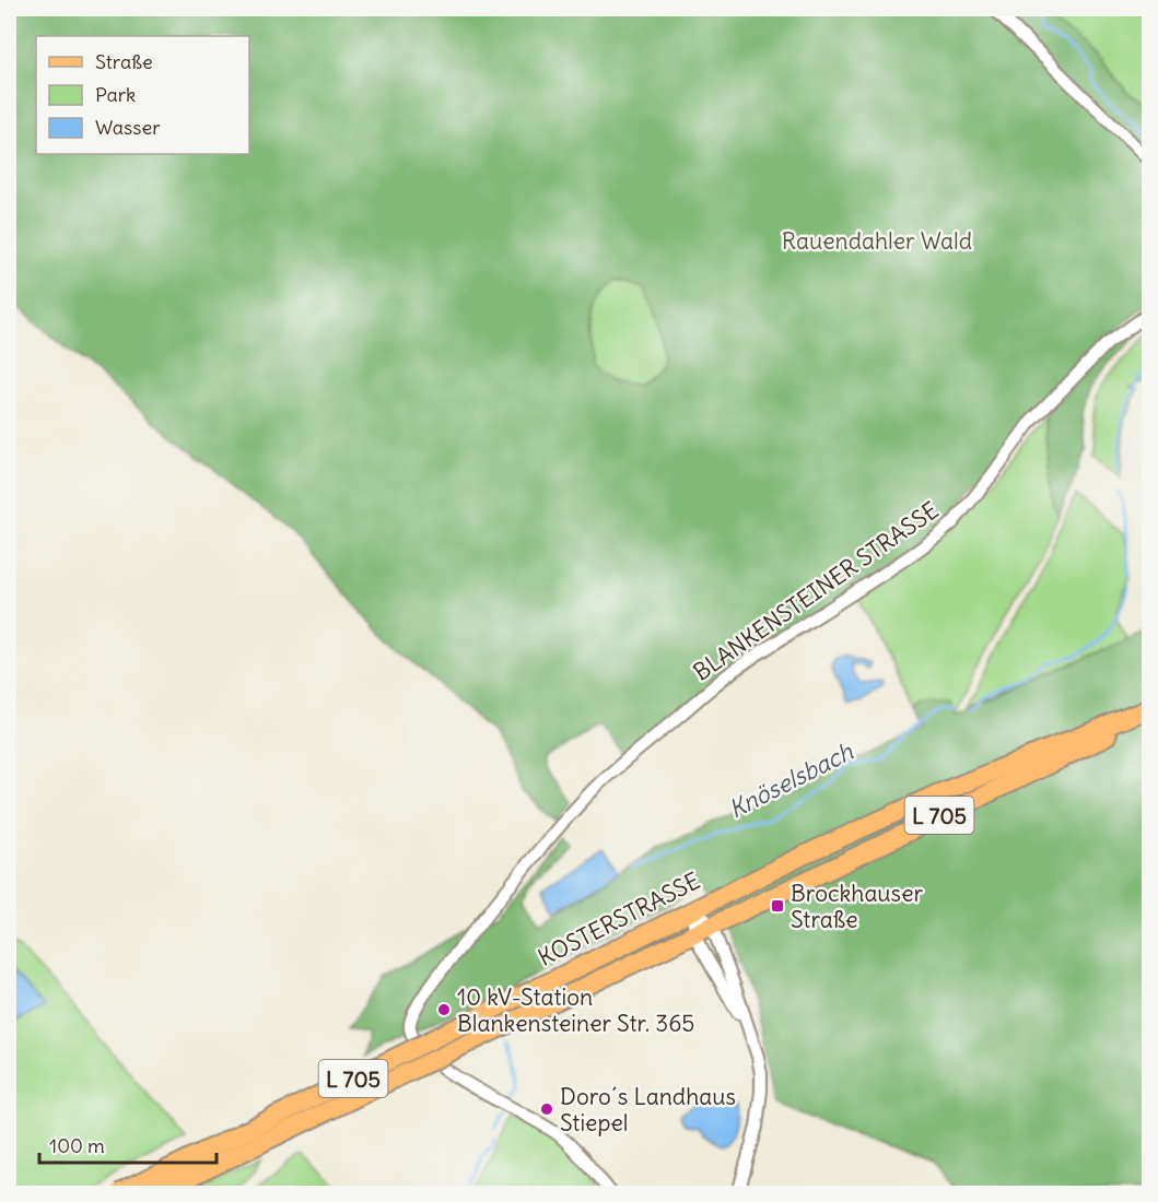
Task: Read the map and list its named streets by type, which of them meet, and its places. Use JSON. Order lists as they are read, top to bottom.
{
  "streets": {
    "main road": ["L 705", "KOSTERSTRASSE"],
    "street": ["BLANKENSTEINER STRASSE"]
  },
  "water": ["Knöselsbach"],
  "parks": ["Rauendahler Wald"],
  "places": {
    "transit": ["Brockhauser Straße"],
    "other": ["10 kV-Station Blankensteiner Str. 365", "Doro´s Landhaus Stiepel"]
  },
  "legend": ["Straße", "Park", "Wasser"],
  "scale_bar": "100 m"
}
